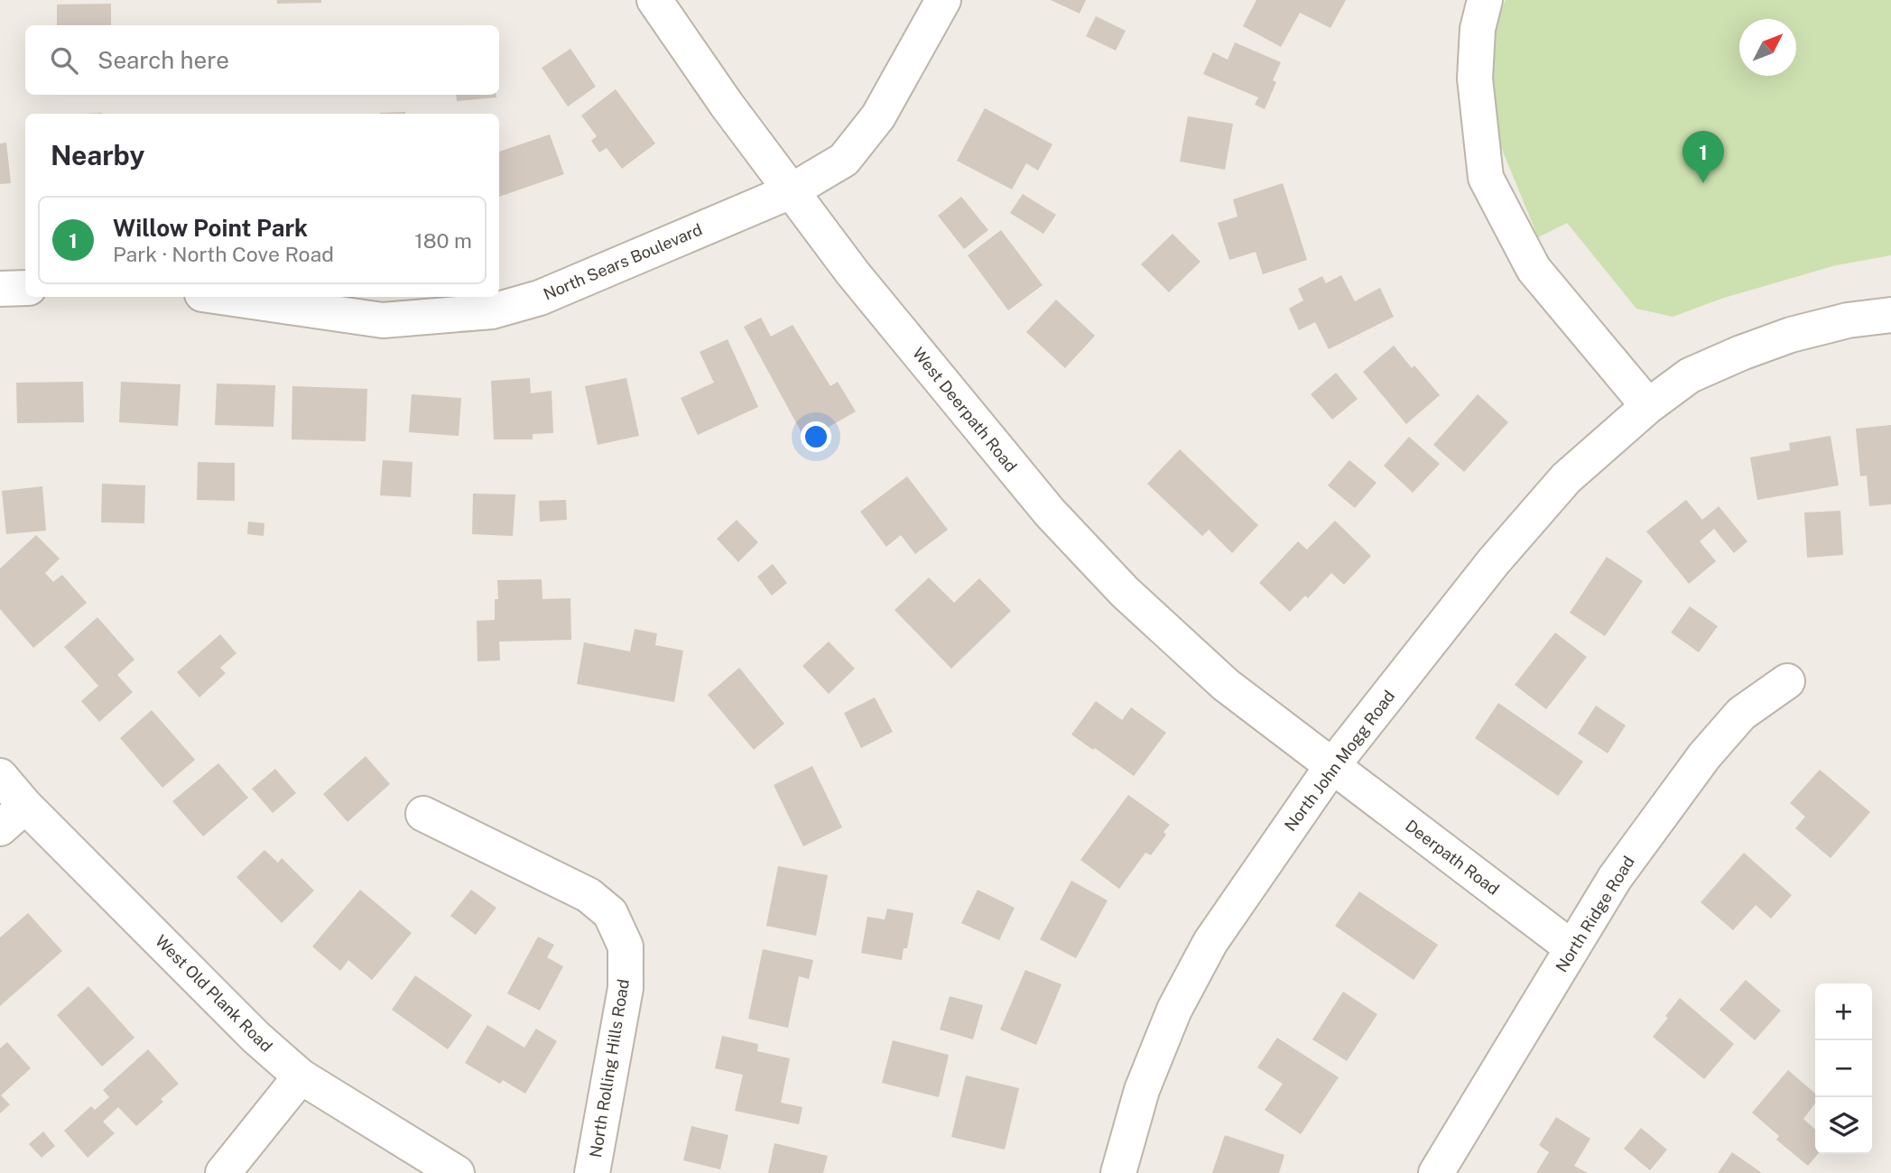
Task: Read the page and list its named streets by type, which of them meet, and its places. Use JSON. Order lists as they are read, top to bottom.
{
  "streets": {
    "street": [
      "North Sears Boulevard",
      "West Deerpath Road",
      "North John Mogg Road",
      "Deerpath Road",
      "North Ridge Road",
      "West Old Plank Road",
      "North Rolling Hills Road"
    ]
  },
  "crossings": [
    ["North Sears Boulevard", "West Deerpath Road"],
    ["West Deerpath Road", "North John Mogg Road"],
    ["West Deerpath Road", "Deerpath Road"],
    ["North John Mogg Road", "Deerpath Road"],
    ["Deerpath Road", "North Ridge Road"]
  ],
  "north": "top right",
  "page": {
    "search": "Search here",
    "heading": "Nearby",
    "pins": "1",
    "list": [
      {
        "mark": "1",
        "name": "Willow Point Park",
        "note": "Park · North Cove Road",
        "value": "180 m"
      }
    ],
    "map_buttons": ["+", "−"]
  }
}
